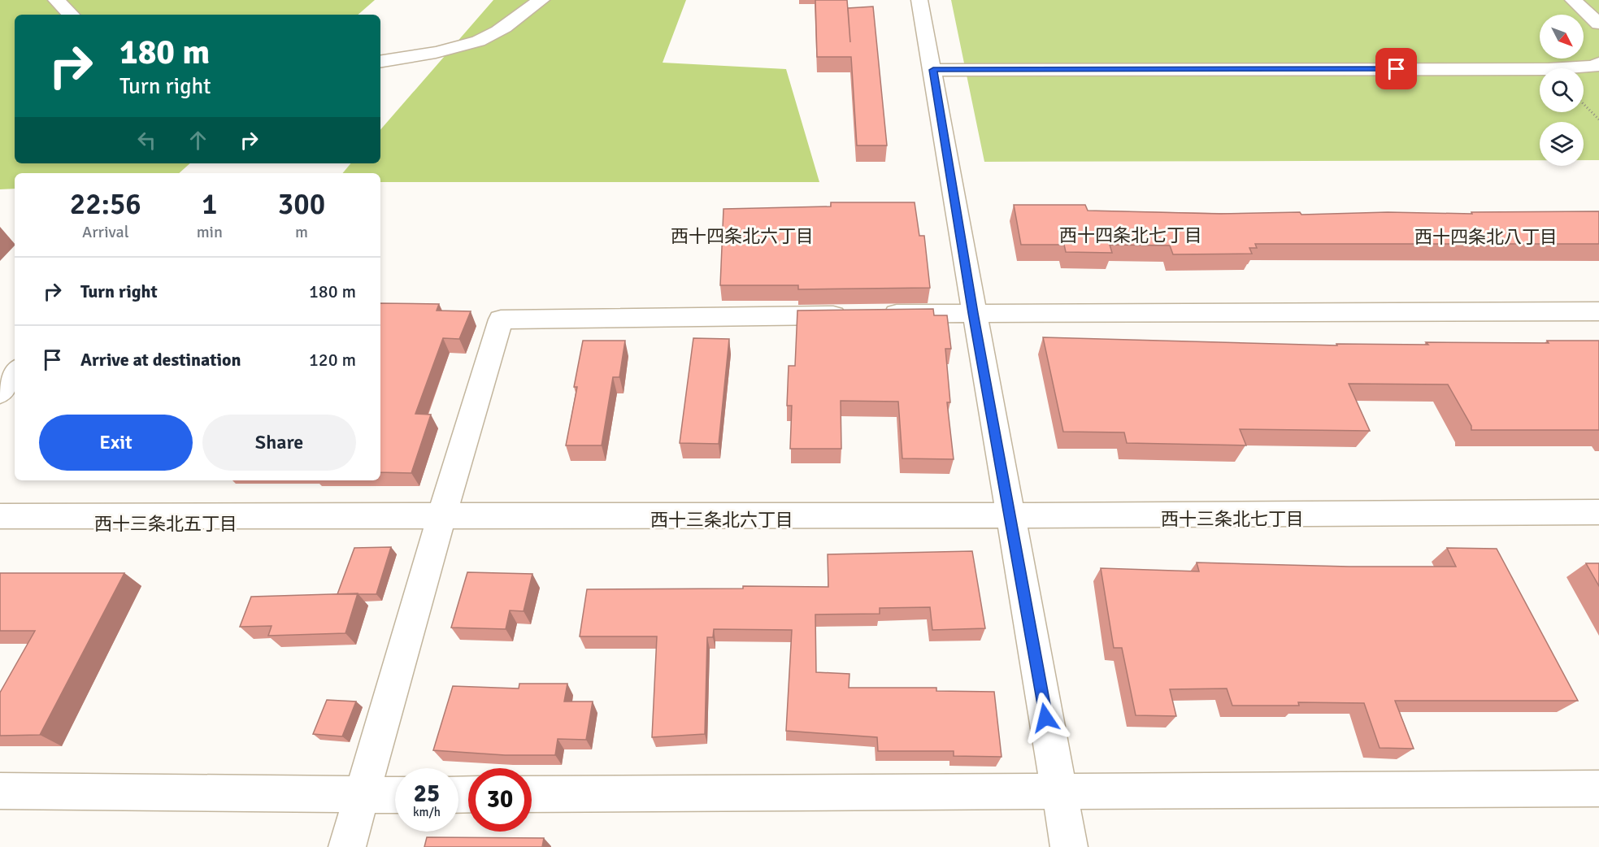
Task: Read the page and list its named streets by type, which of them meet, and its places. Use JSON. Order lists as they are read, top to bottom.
{
  "districts": [
    "西十四条北七丁目",
    "西十四条北六丁目",
    "西十四条北八丁目",
    "西十三条北七丁目",
    "西十三条北六丁目",
    "西十三条北五丁目"
  ],
  "north": "bottom right",
  "page": {
    "turn": ["180 m", "Turn right"],
    "eta": [
      "22:56",
      "Arrival",
      "1",
      "min",
      "300",
      "m"
    ],
    "list": [
      {
        "name": "Turn right",
        "value": "180 m"
      },
      {
        "name": "Arrive at destination",
        "value": "120 m"
      }
    ],
    "buttons": ["Exit", "Share"],
    "speed": "25 km/h",
    "limit": "30"
  }
}
